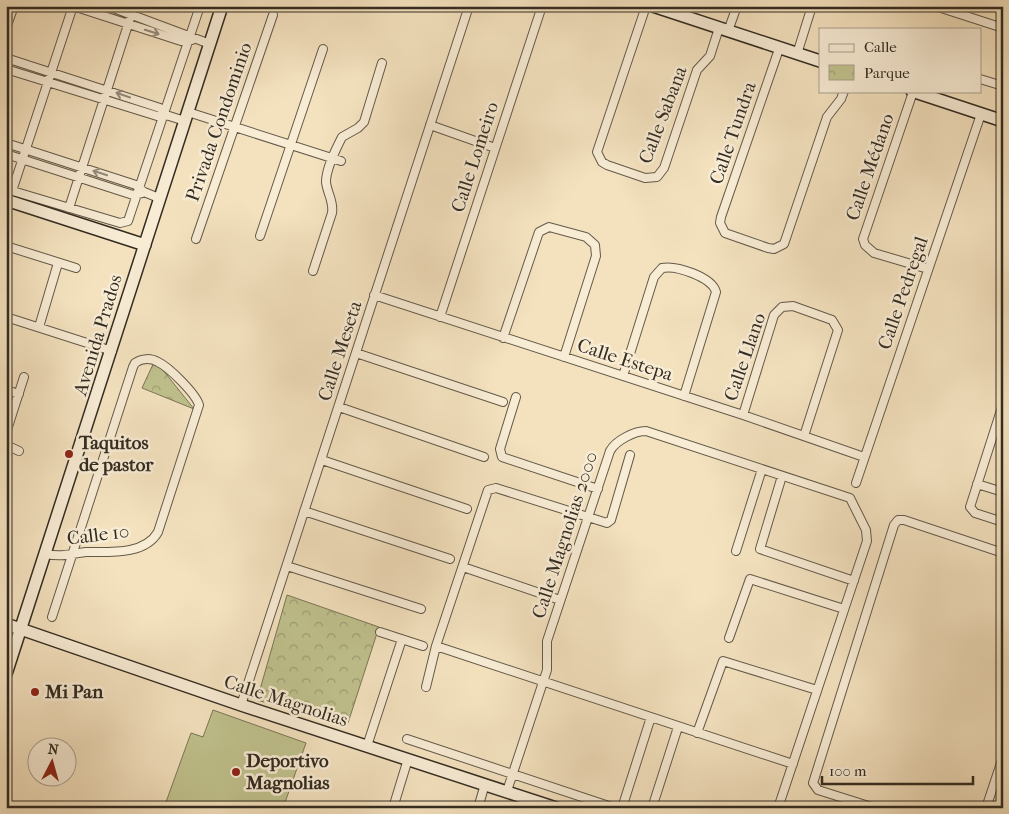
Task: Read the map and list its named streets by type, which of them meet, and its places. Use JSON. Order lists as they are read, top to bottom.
{
  "streets": {
    "main road": ["Avenida Prados", "Calle Magnolias"],
    "street": [
      "Calle Sabana",
      "Privada Condominio",
      "Calle Tundra",
      "Calle Lomeiro",
      "Calle Médano",
      "Calle Pedregal",
      "Calle Meseta",
      "Calle Llano",
      "Calle Estepa",
      "Calle 10",
      "Calle Magnolias 2000"
    ]
  },
  "crossings": [
    ["Calle Lomeiro", "Calle Estepa"],
    ["Calle Médano", "Calle Pedregal"],
    ["Calle Pedregal", "Calle Estepa"],
    ["Avenida Prados", "Calle 10"],
    ["Avenida Prados", "Calle Magnolias"],
    ["Calle Meseta", "Calle Estepa"],
    ["Calle Meseta", "Calle Magnolias"],
    ["Calle Llano", "Calle Estepa"],
    ["Calle Magnolias 2000", "Calle Magnolias"]
  ],
  "places": ["Taquitos de pastor", "Mi Pan", "Deportivo Magnolias"],
  "legend": ["Calle", "Parque"],
  "scale_bar": "100 m",
  "north": "top"
}
